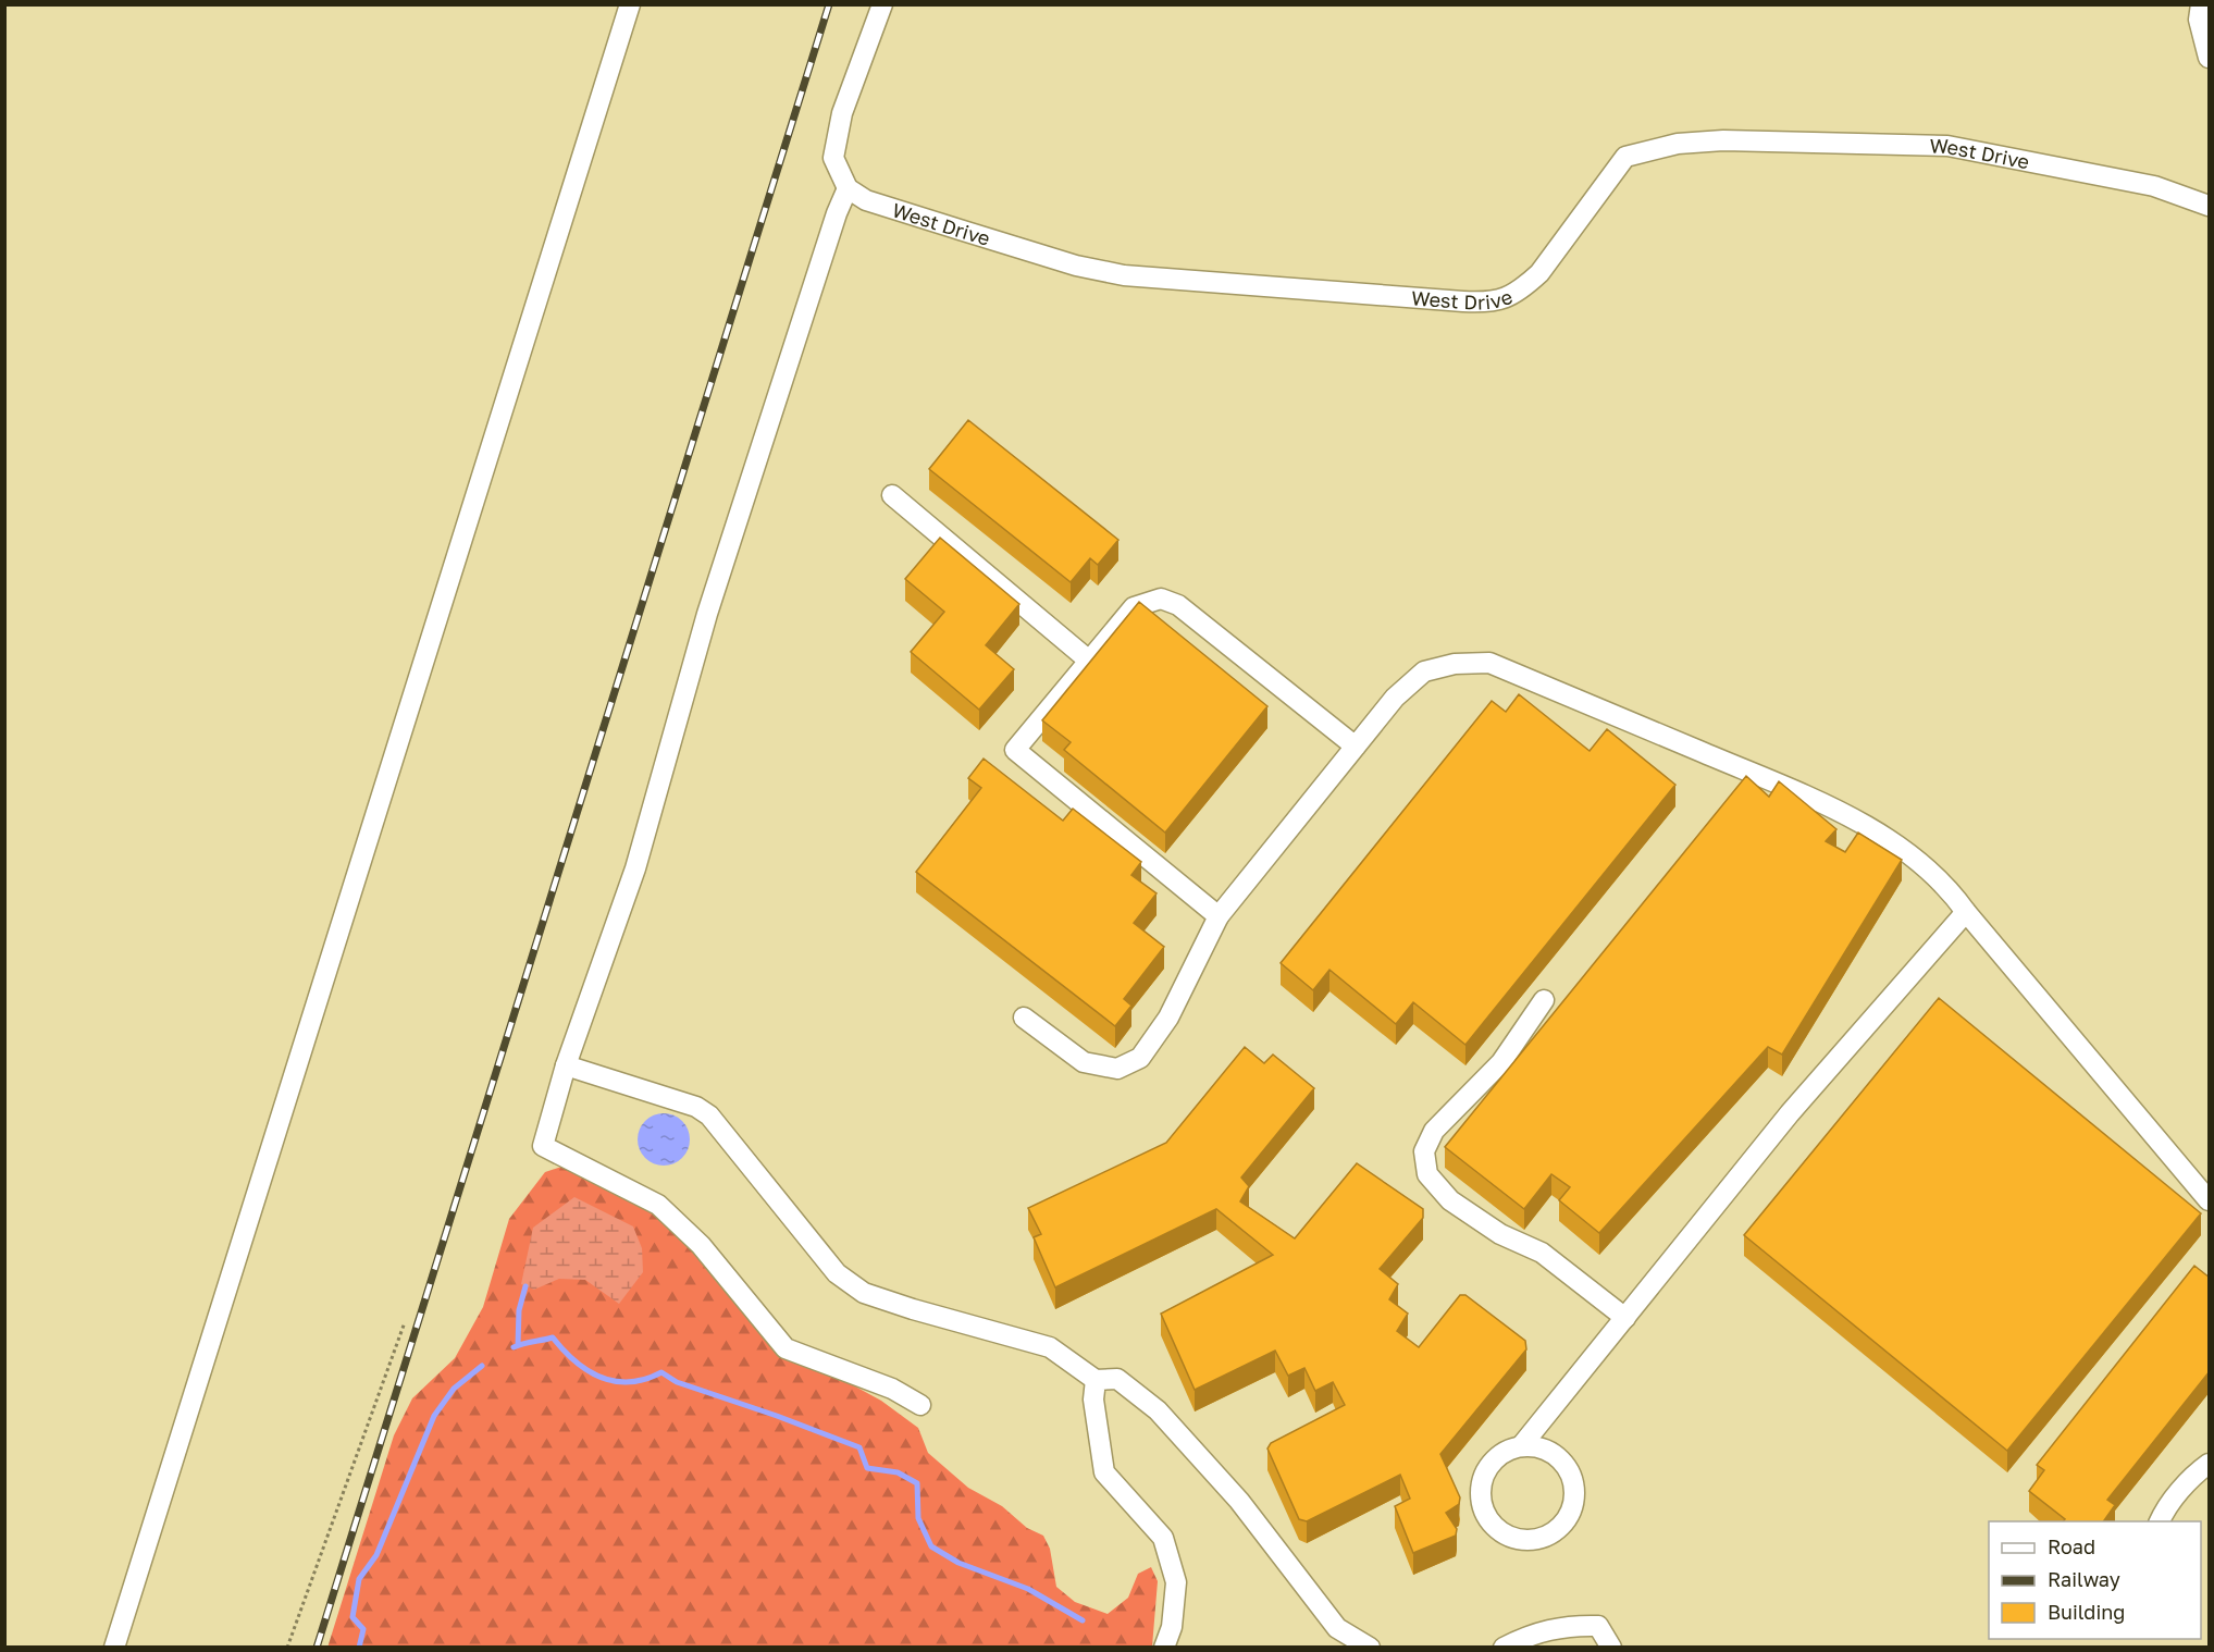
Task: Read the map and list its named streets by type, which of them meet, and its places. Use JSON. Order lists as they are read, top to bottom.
{
  "streets": {
    "street": ["West Drive"]
  },
  "legend": ["Road", "Railway", "Building"]
}
